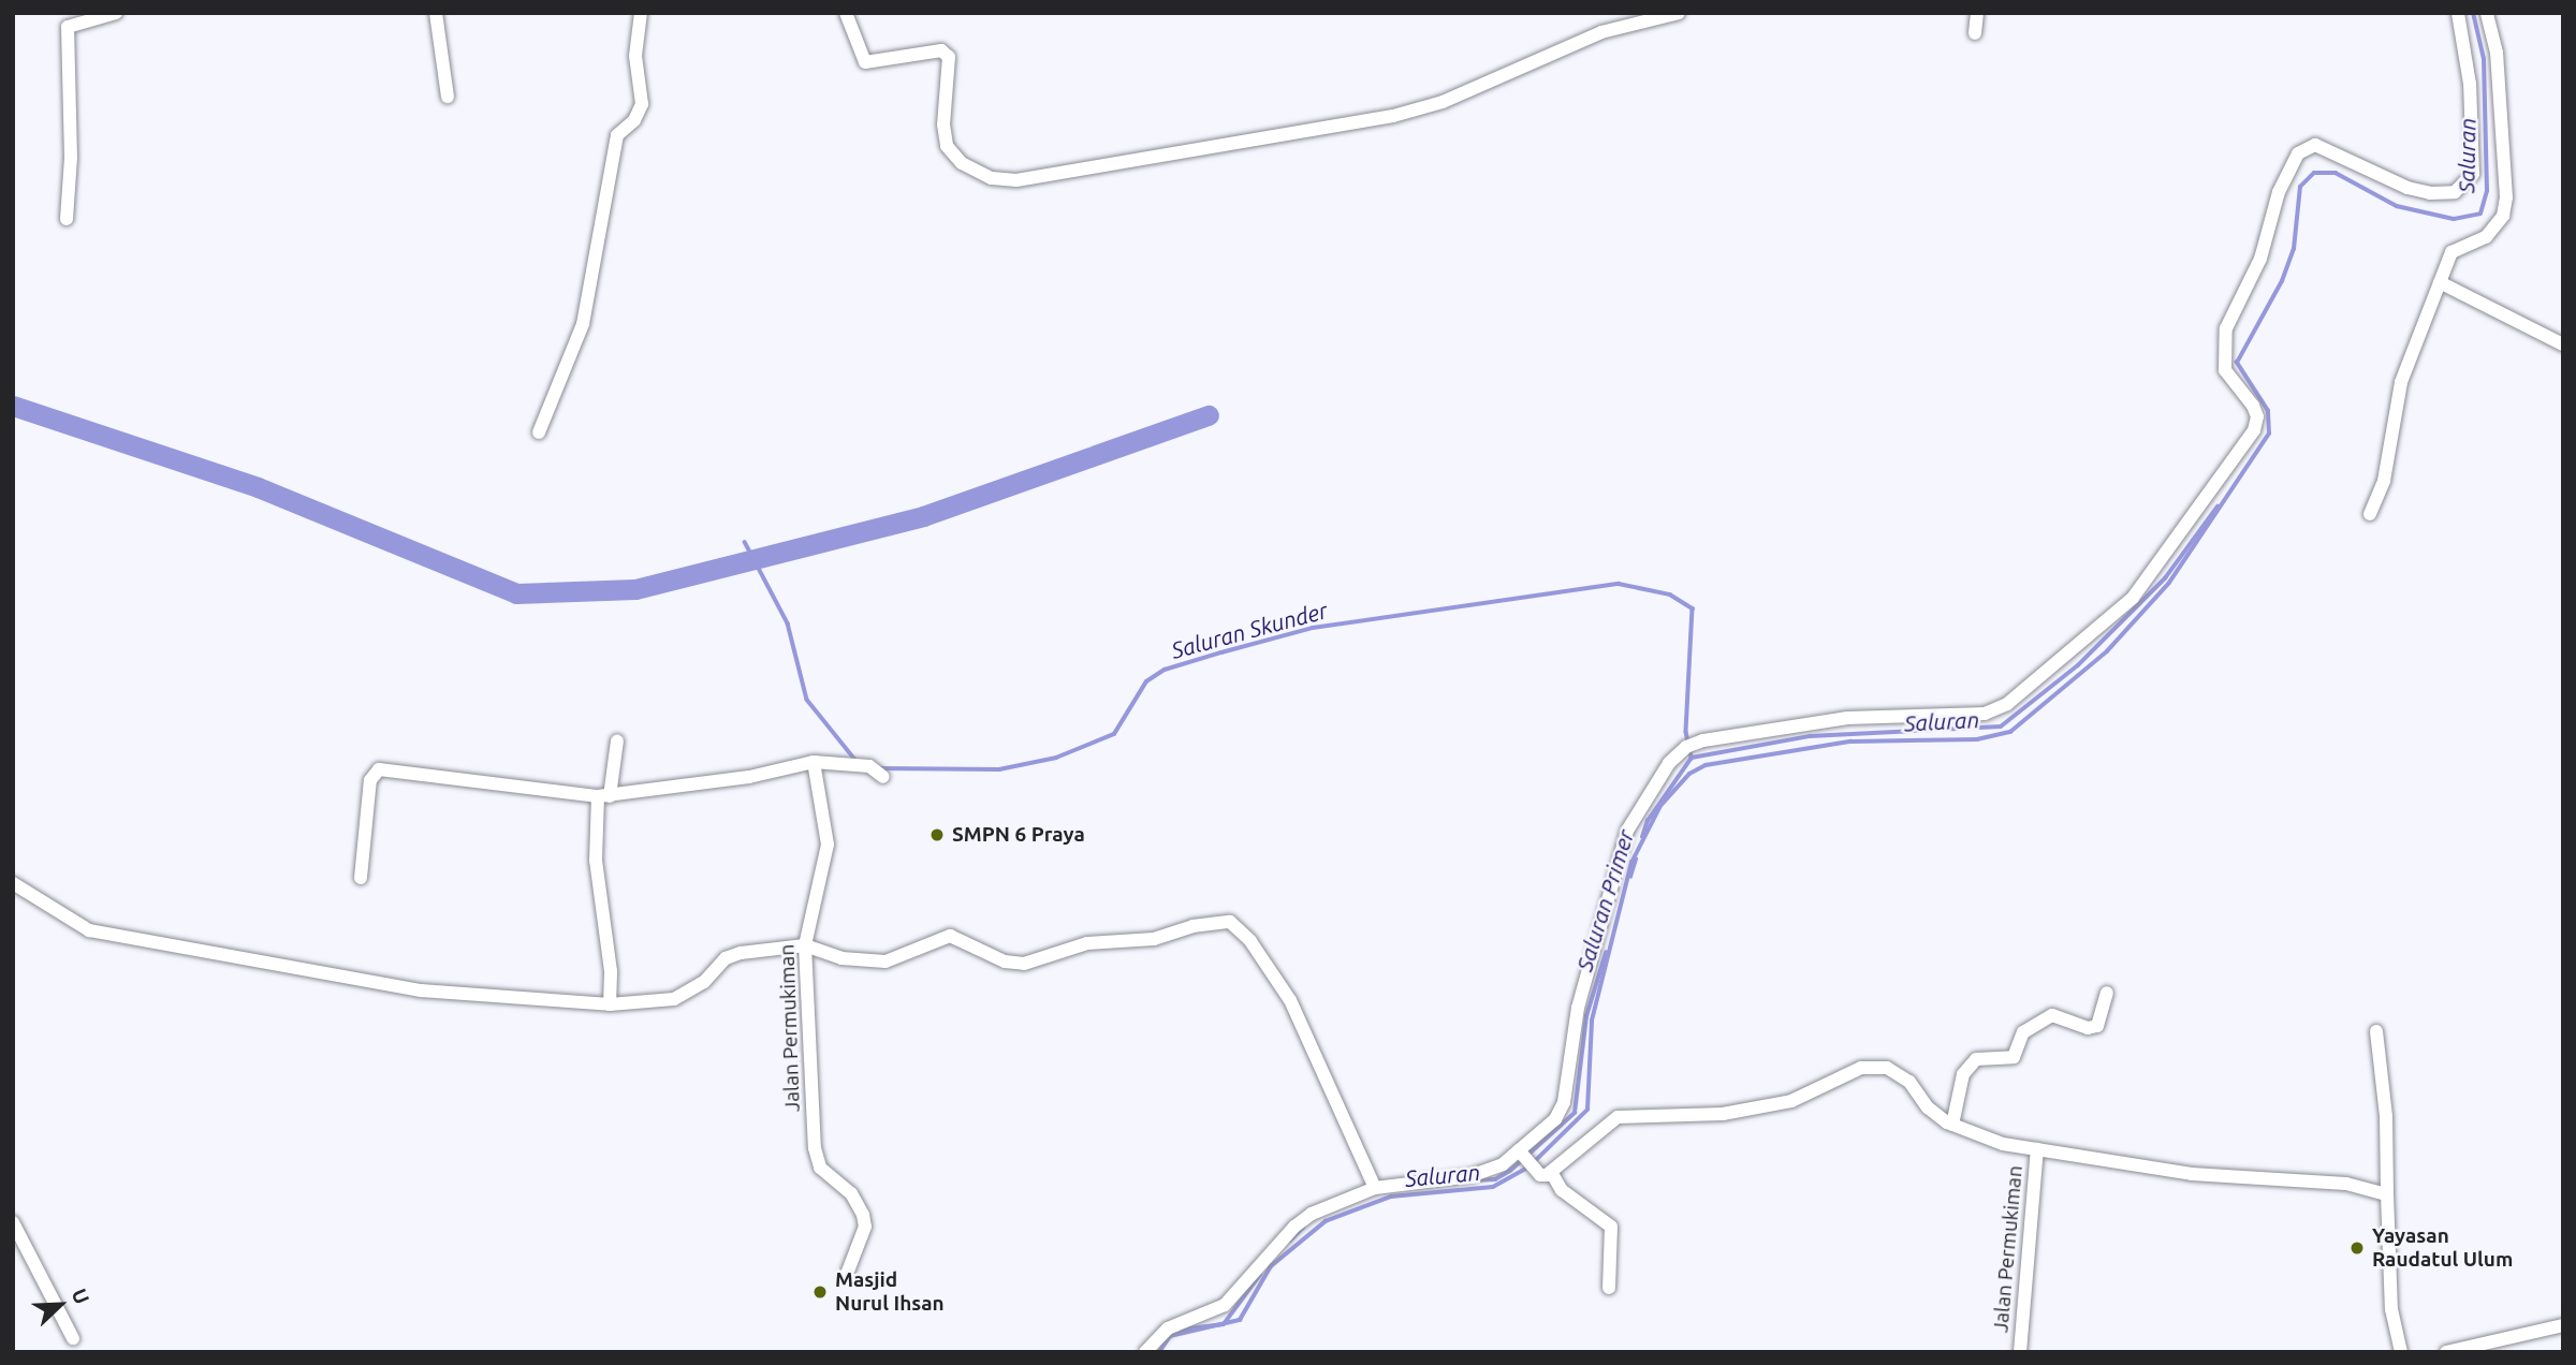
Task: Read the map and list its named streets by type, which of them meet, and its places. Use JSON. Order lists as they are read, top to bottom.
{
  "streets": {
    "street": ["Jalan Permukiman"]
  },
  "water": ["Saluran", "Saluran Skunder", "Saluran Primer"],
  "places": ["SMPN 6 Praya", "Yayasan Raudatul Ulum", "Masjid Nurul Ihsan"],
  "north": "top right"
}
